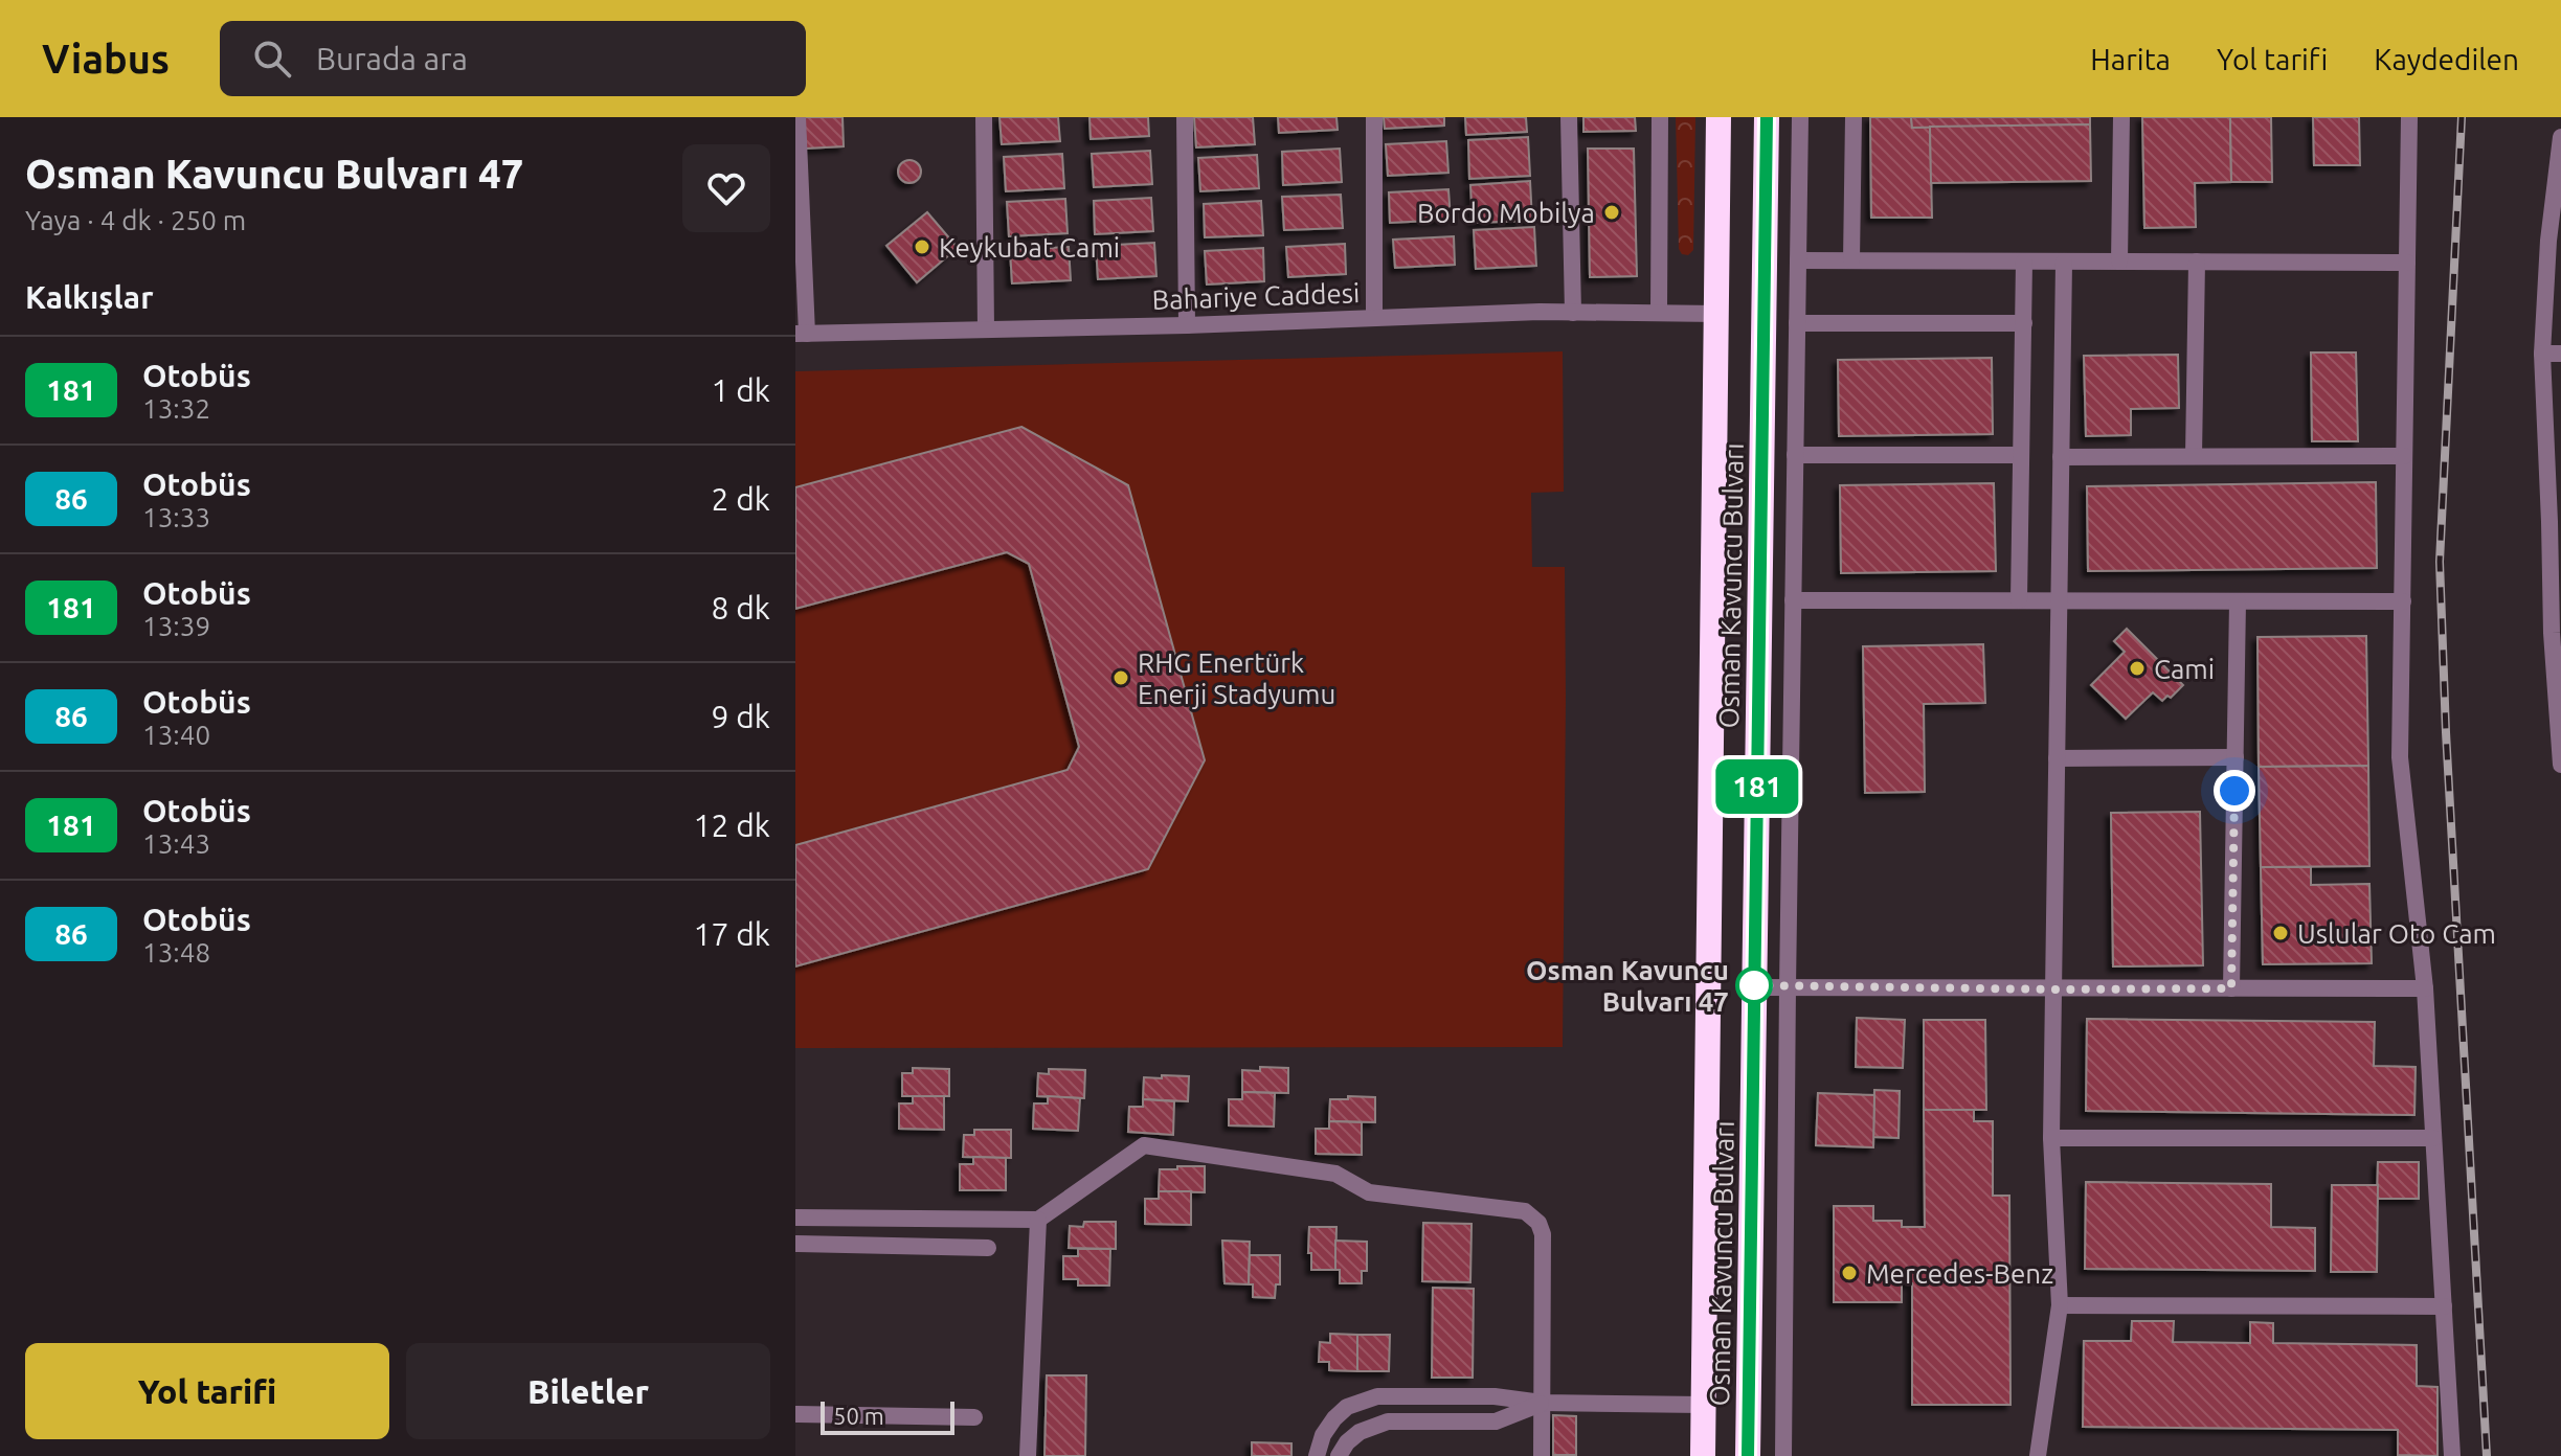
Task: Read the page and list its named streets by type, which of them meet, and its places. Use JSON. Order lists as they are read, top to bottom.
{
  "streets": {
    "highway": ["Osman Kavuncu Bulvarı"],
    "street": ["Bahariye Caddesi"]
  },
  "crossings": [
    ["Bahariye Caddesi", "Osman Kavuncu Bulvarı"]
  ],
  "places": [
    "Bordo Mobilya",
    "Keykubat Cami",
    "Cami",
    "RHG Enertürk Enerji Stadyumu",
    "Uslular Oto Cam",
    "Osman Kavuncu Bulvarı 47",
    "Mercedes-Benz"
  ],
  "lines": ["bus line 181"],
  "scale_bar": "50 m",
  "page": {
    "header": "Viabus",
    "search": "Burada ara",
    "nav": ["Harita", "Yol tarifi", "Kaydedilen"],
    "heading": [
      ["Osman Kavuncu Bulvarı 47", "Yaya · 4 dk · 250 m"],
      "Kalkışlar"
    ],
    "on_map": "181",
    "list": [
      {
        "mark": "181",
        "name": "Otobüs",
        "note": "13:32",
        "value": "1 dk"
      },
      {
        "mark": "86",
        "name": "Otobüs",
        "note": "13:33",
        "value": "2 dk"
      },
      {
        "mark": "181",
        "name": "Otobüs",
        "note": "13:39",
        "value": "8 dk"
      },
      {
        "mark": "86",
        "name": "Otobüs",
        "note": "13:40",
        "value": "9 dk"
      },
      {
        "mark": "181",
        "name": "Otobüs",
        "note": "13:43",
        "value": "12 dk"
      },
      {
        "mark": "86",
        "name": "Otobüs",
        "note": "13:48",
        "value": "17 dk"
      }
    ],
    "buttons": ["Yol tarifi", "Biletler"],
    "scale": "50 m"
  }
}
